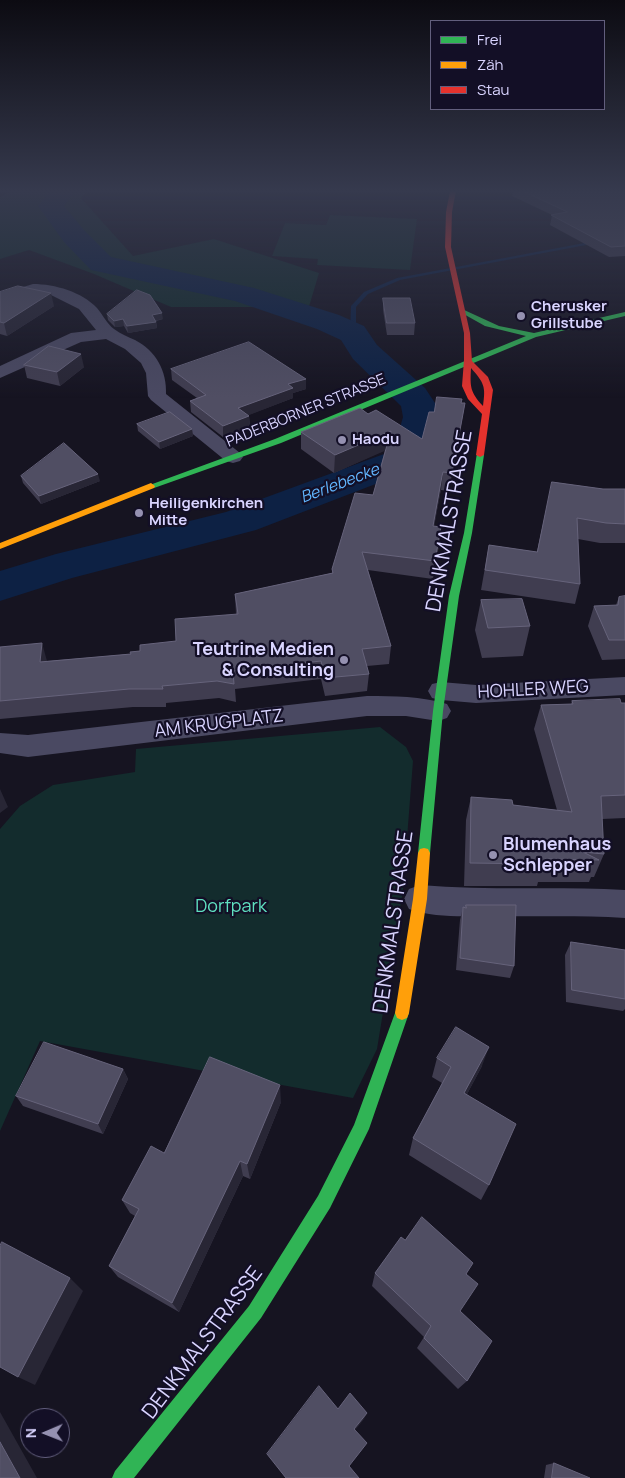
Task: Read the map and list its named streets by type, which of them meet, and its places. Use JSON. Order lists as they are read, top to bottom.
{
  "streets": {
    "main road": ["PADERBORNER STRASSE", "DENKMALSTRASSE"],
    "street": ["HOHLER WEG", "AM KRUGPLATZ"]
  },
  "crossings": [
    ["PADERBORNER STRASSE", "DENKMALSTRASSE"],
    ["DENKMALSTRASSE", "HOHLER WEG"],
    ["DENKMALSTRASSE", "AM KRUGPLATZ"],
    ["HOHLER WEG", "AM KRUGPLATZ"]
  ],
  "water": ["Berlebecke"],
  "parks": ["Dorfpark"],
  "places": [
    "Cherusker Grillstube",
    "Haodu",
    "Heiligenkirchen Mitte",
    "Teutrine Medien & Consulting",
    "Blumenhaus Schlepper"
  ],
  "legend": ["Frei", "Zäh", "Stau"],
  "north": "left"
}
